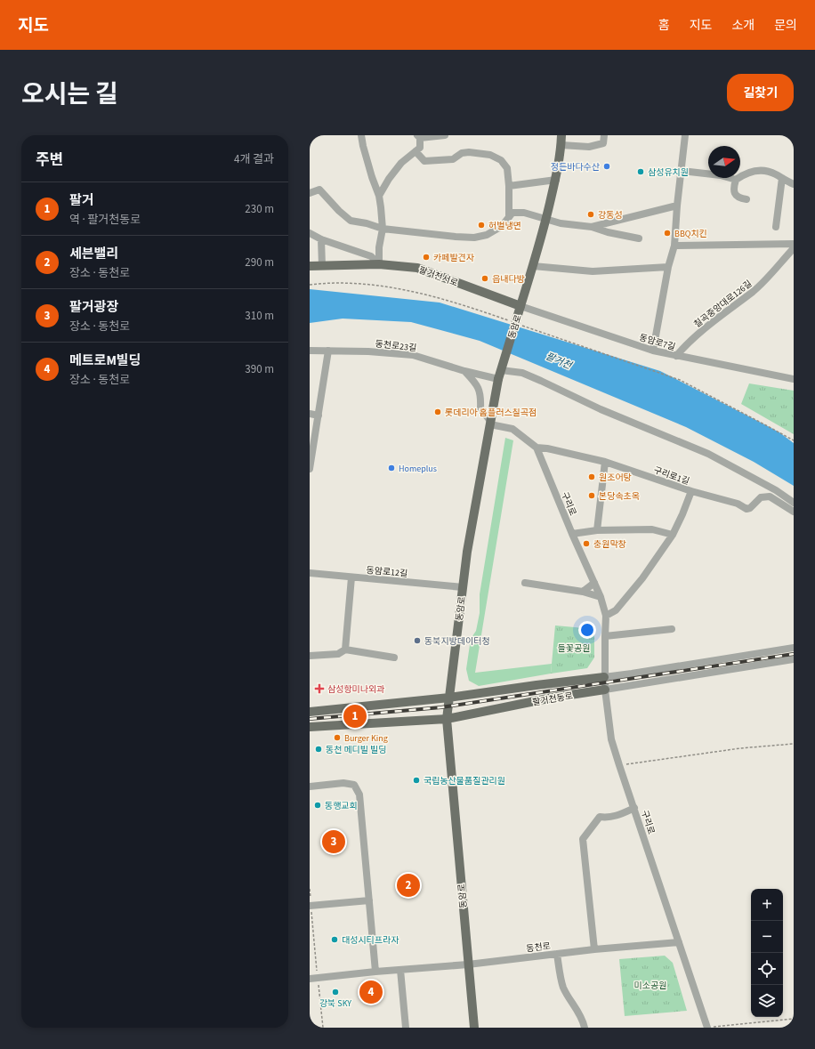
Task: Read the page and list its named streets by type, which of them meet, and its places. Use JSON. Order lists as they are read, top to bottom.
{
  "streets": {
    "main road": ["팔거천서로", "동암로", "팔거천동로"],
    "street": [
      "칠곡중앙대로126길",
      "동암로7길",
      "동천로23길",
      "구리로1길",
      "구리로",
      "동암로12길",
      "동천로"
    ]
  },
  "crossings": [
    ["팔거천서로", "동암로"],
    ["팔거천서로", "동암로7길"],
    ["칠곡중앙대로126길", "동암로7길"],
    ["동암로", "동암로7길"],
    ["동암로", "동천로23길"],
    ["동암로", "구리로"],
    ["동암로", "동암로12길"],
    ["동암로", "팔거천동로"],
    ["동암로", "동천로"],
    ["구리로1길", "구리로"],
    ["구리로", "팔거천동로"],
    ["구리로", "동천로"]
  ],
  "water": ["팔거천"],
  "parks": ["들꽃공원", "미소공원"],
  "places": {
    "other": [
      "정든바다수산",
      "삼성유치원",
      "강동성",
      "허벌냉면",
      "BBQ치킨",
      "카페발견자",
      "읍내다방",
      "롯데리아 홈플러스칠곡점",
      "Homeplus",
      "원조어탕",
      "본당속초옥",
      "충원막창",
      "동북지방데이터청",
      "Burger King",
      "동천 메디빌 빌딩",
      "국립농산물품질관리원",
      "동행교회",
      "대성시티프라자",
      "강북 SKY"
    ],
    "health": ["삼성항미나외과"]
  },
  "north": "right",
  "page": {
    "header": "지도",
    "nav": [
      "홈",
      "지도",
      "소개",
      "문의"
    ],
    "title": "오시는 길",
    "buttons": "길찾기",
    "heading": ["주변", "4개 결과"],
    "list": [
      {
        "mark": "1",
        "name": "팔거",
        "note": "역 · 팔거천동로",
        "value": "230 m"
      },
      {
        "mark": "2",
        "name": "세븐밸리",
        "note": "장소 · 동천로",
        "value": "290 m"
      },
      {
        "mark": "3",
        "name": "팔거광장",
        "note": "장소 · 동천로",
        "value": "310 m"
      },
      {
        "mark": "4",
        "name": "메트로M빌딩",
        "note": "장소 · 동천로",
        "value": "390 m"
      }
    ],
    "pins": [
      "1",
      "3",
      "2",
      "4"
    ],
    "map_buttons": ["+", "−"]
  }
}
